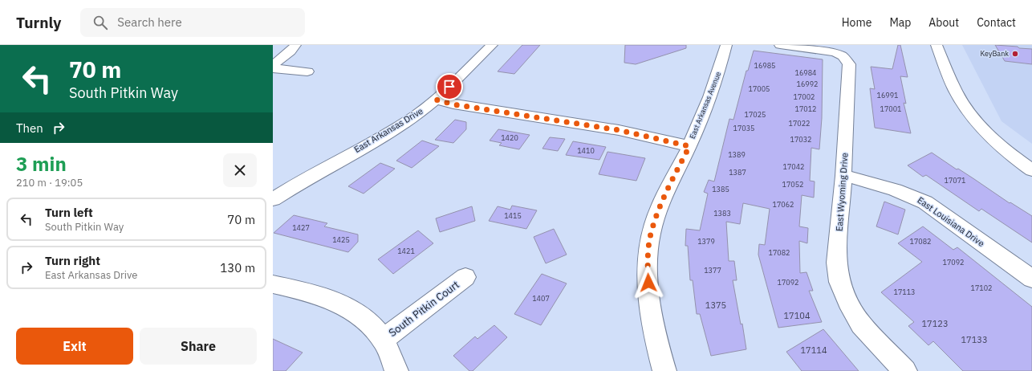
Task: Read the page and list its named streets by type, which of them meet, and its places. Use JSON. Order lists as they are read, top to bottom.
{
  "streets": {
    "street": [
      "East Arkansas Avenue",
      "East Arkansas Drive",
      "East Wyoming Drive",
      "East Louisiana Drive",
      "South Pitkin Court"
    ]
  },
  "crossings": [
    ["East Wyoming Drive", "East Louisiana Drive"]
  ],
  "places": ["KeyBank"],
  "house_numbers": [
    "16985",
    "16984",
    "16992",
    "17005",
    "16991",
    "17002",
    "17012",
    "17001",
    "17025",
    "17022",
    "17035",
    "1420",
    "17032",
    "1410",
    "1389",
    "17042",
    "1387",
    "17071",
    "17052",
    "1385",
    "17062",
    "1383",
    "1415",
    "1427",
    "1425",
    "1379",
    "17082",
    "1421",
    "17082",
    "17092",
    "1377",
    "17092",
    "17102",
    "17113",
    "1407",
    "1375",
    "17104",
    "17123",
    "17133",
    "17114"
  ],
  "page": {
    "header": "Turnly",
    "search": "Search here",
    "nav": [
      "Home",
      "Map",
      "About",
      "Contact"
    ],
    "turn": ["70 m", "South Pitkin Way"],
    "then": "Then",
    "heading": ["3 min", "210 m · 19:05"],
    "list": [
      {
        "name": "Turn left",
        "note": "South Pitkin Way",
        "value": "70 m"
      },
      {
        "name": "Turn right",
        "note": "East Arkansas Drive",
        "value": "130 m"
      }
    ],
    "buttons": ["Exit", "Share"]
  }
}
